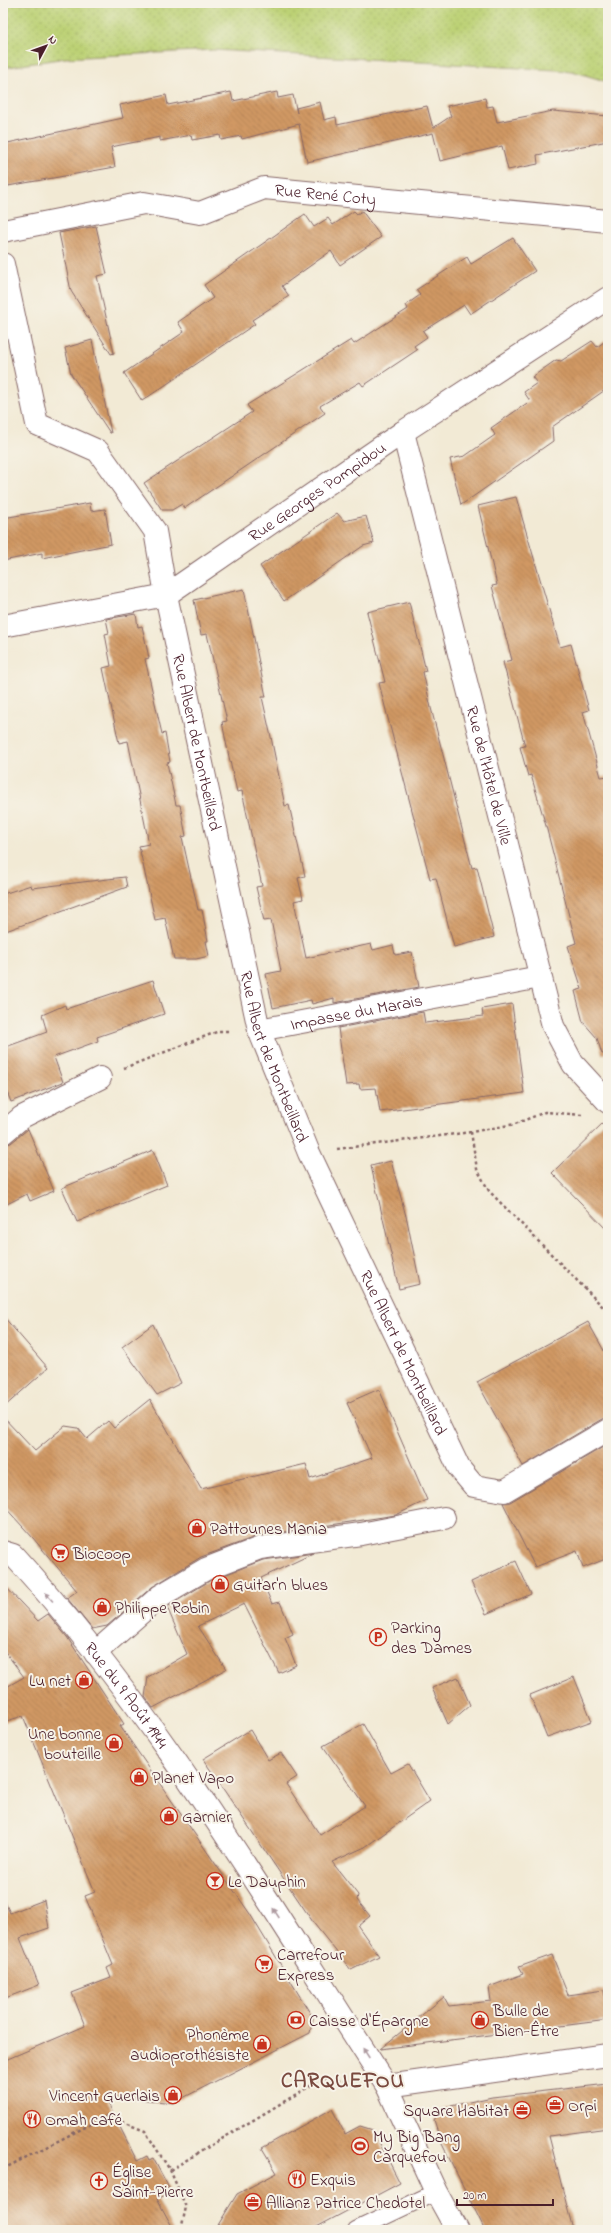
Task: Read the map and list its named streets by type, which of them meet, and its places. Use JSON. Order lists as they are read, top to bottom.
{
  "streets": {
    "street": [
      "Rue René Coty",
      "Rue Georges Pompidou",
      "Rue Albert de Montbeillard",
      "Rue de l'Hôtel de Ville",
      "Impasse du Marais",
      "Rue du 9 Août 1944"
    ]
  },
  "crossings": [
    ["Rue Georges Pompidou", "Rue Albert de Montbeillard"],
    ["Rue Georges Pompidou", "Rue de l'Hôtel de Ville"],
    ["Rue Albert de Montbeillard", "Impasse du Marais"],
    ["Rue de l'Hôtel de Ville", "Impasse du Marais"]
  ],
  "one_way": ["Rue du 9 Août 1944"],
  "districts": ["CARQUEFOU"],
  "places": {
    "shop": [
      "Pattounes Mania",
      "Guitar'n blues",
      "Philippe Robin",
      "Lu net",
      "Une bonne bouteille",
      "Planet Vapo",
      "Garnier",
      "Bulle de Bien-Être",
      "Phonème audioprothésiste",
      "Vincent Guerlais"
    ],
    "supermarket": ["Biocoop", "Carrefour Express"],
    "parking": ["Parking des Dames"],
    "bar": ["Le Dauphin"],
    "bank": ["Caisse d'Épargne"],
    "office": ["Orpi", "Square Habitat", "Allianz Patrice Chedotel"],
    "restaurant": ["Omah café", "Exquis"],
    "sports": ["My Big Bang Carquefou"],
    "church": ["Église Saint-Pierre"]
  },
  "scale_bar": "20 m",
  "north": "top right"
}
